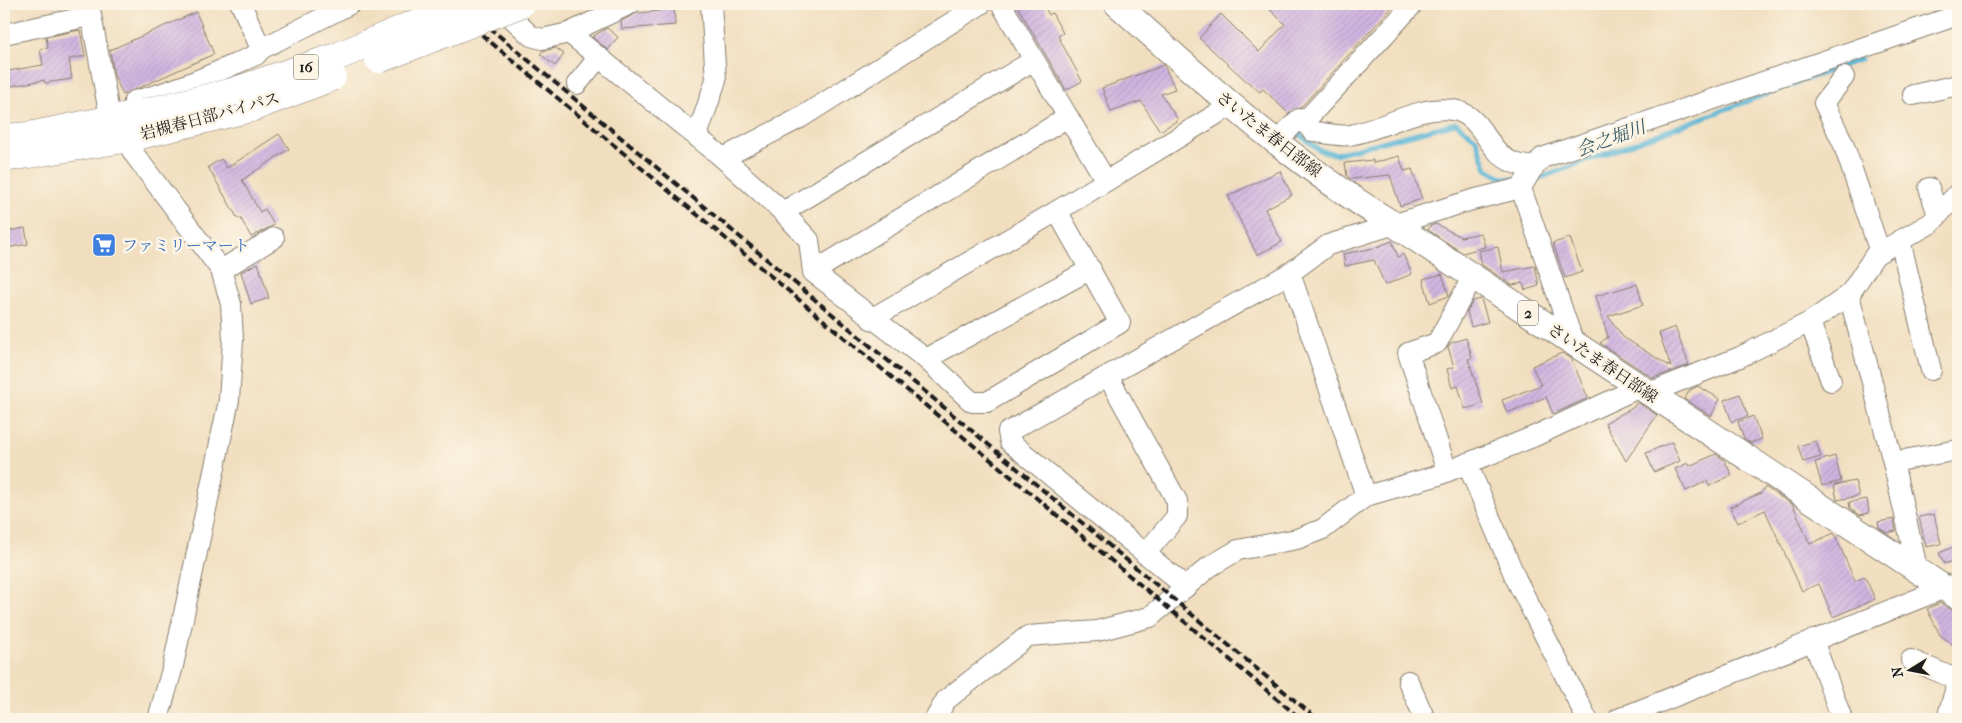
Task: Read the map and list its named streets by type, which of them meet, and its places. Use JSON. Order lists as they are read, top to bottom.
{
  "streets": {
    "highway": ["16", "岩槻春日部バイパス"],
    "main road": ["さいたま春日部線", "2"]
  },
  "water": ["会之堀川"],
  "places": {
    "supermarket": ["ファミリーマート"]
  },
  "north": "left"
}
